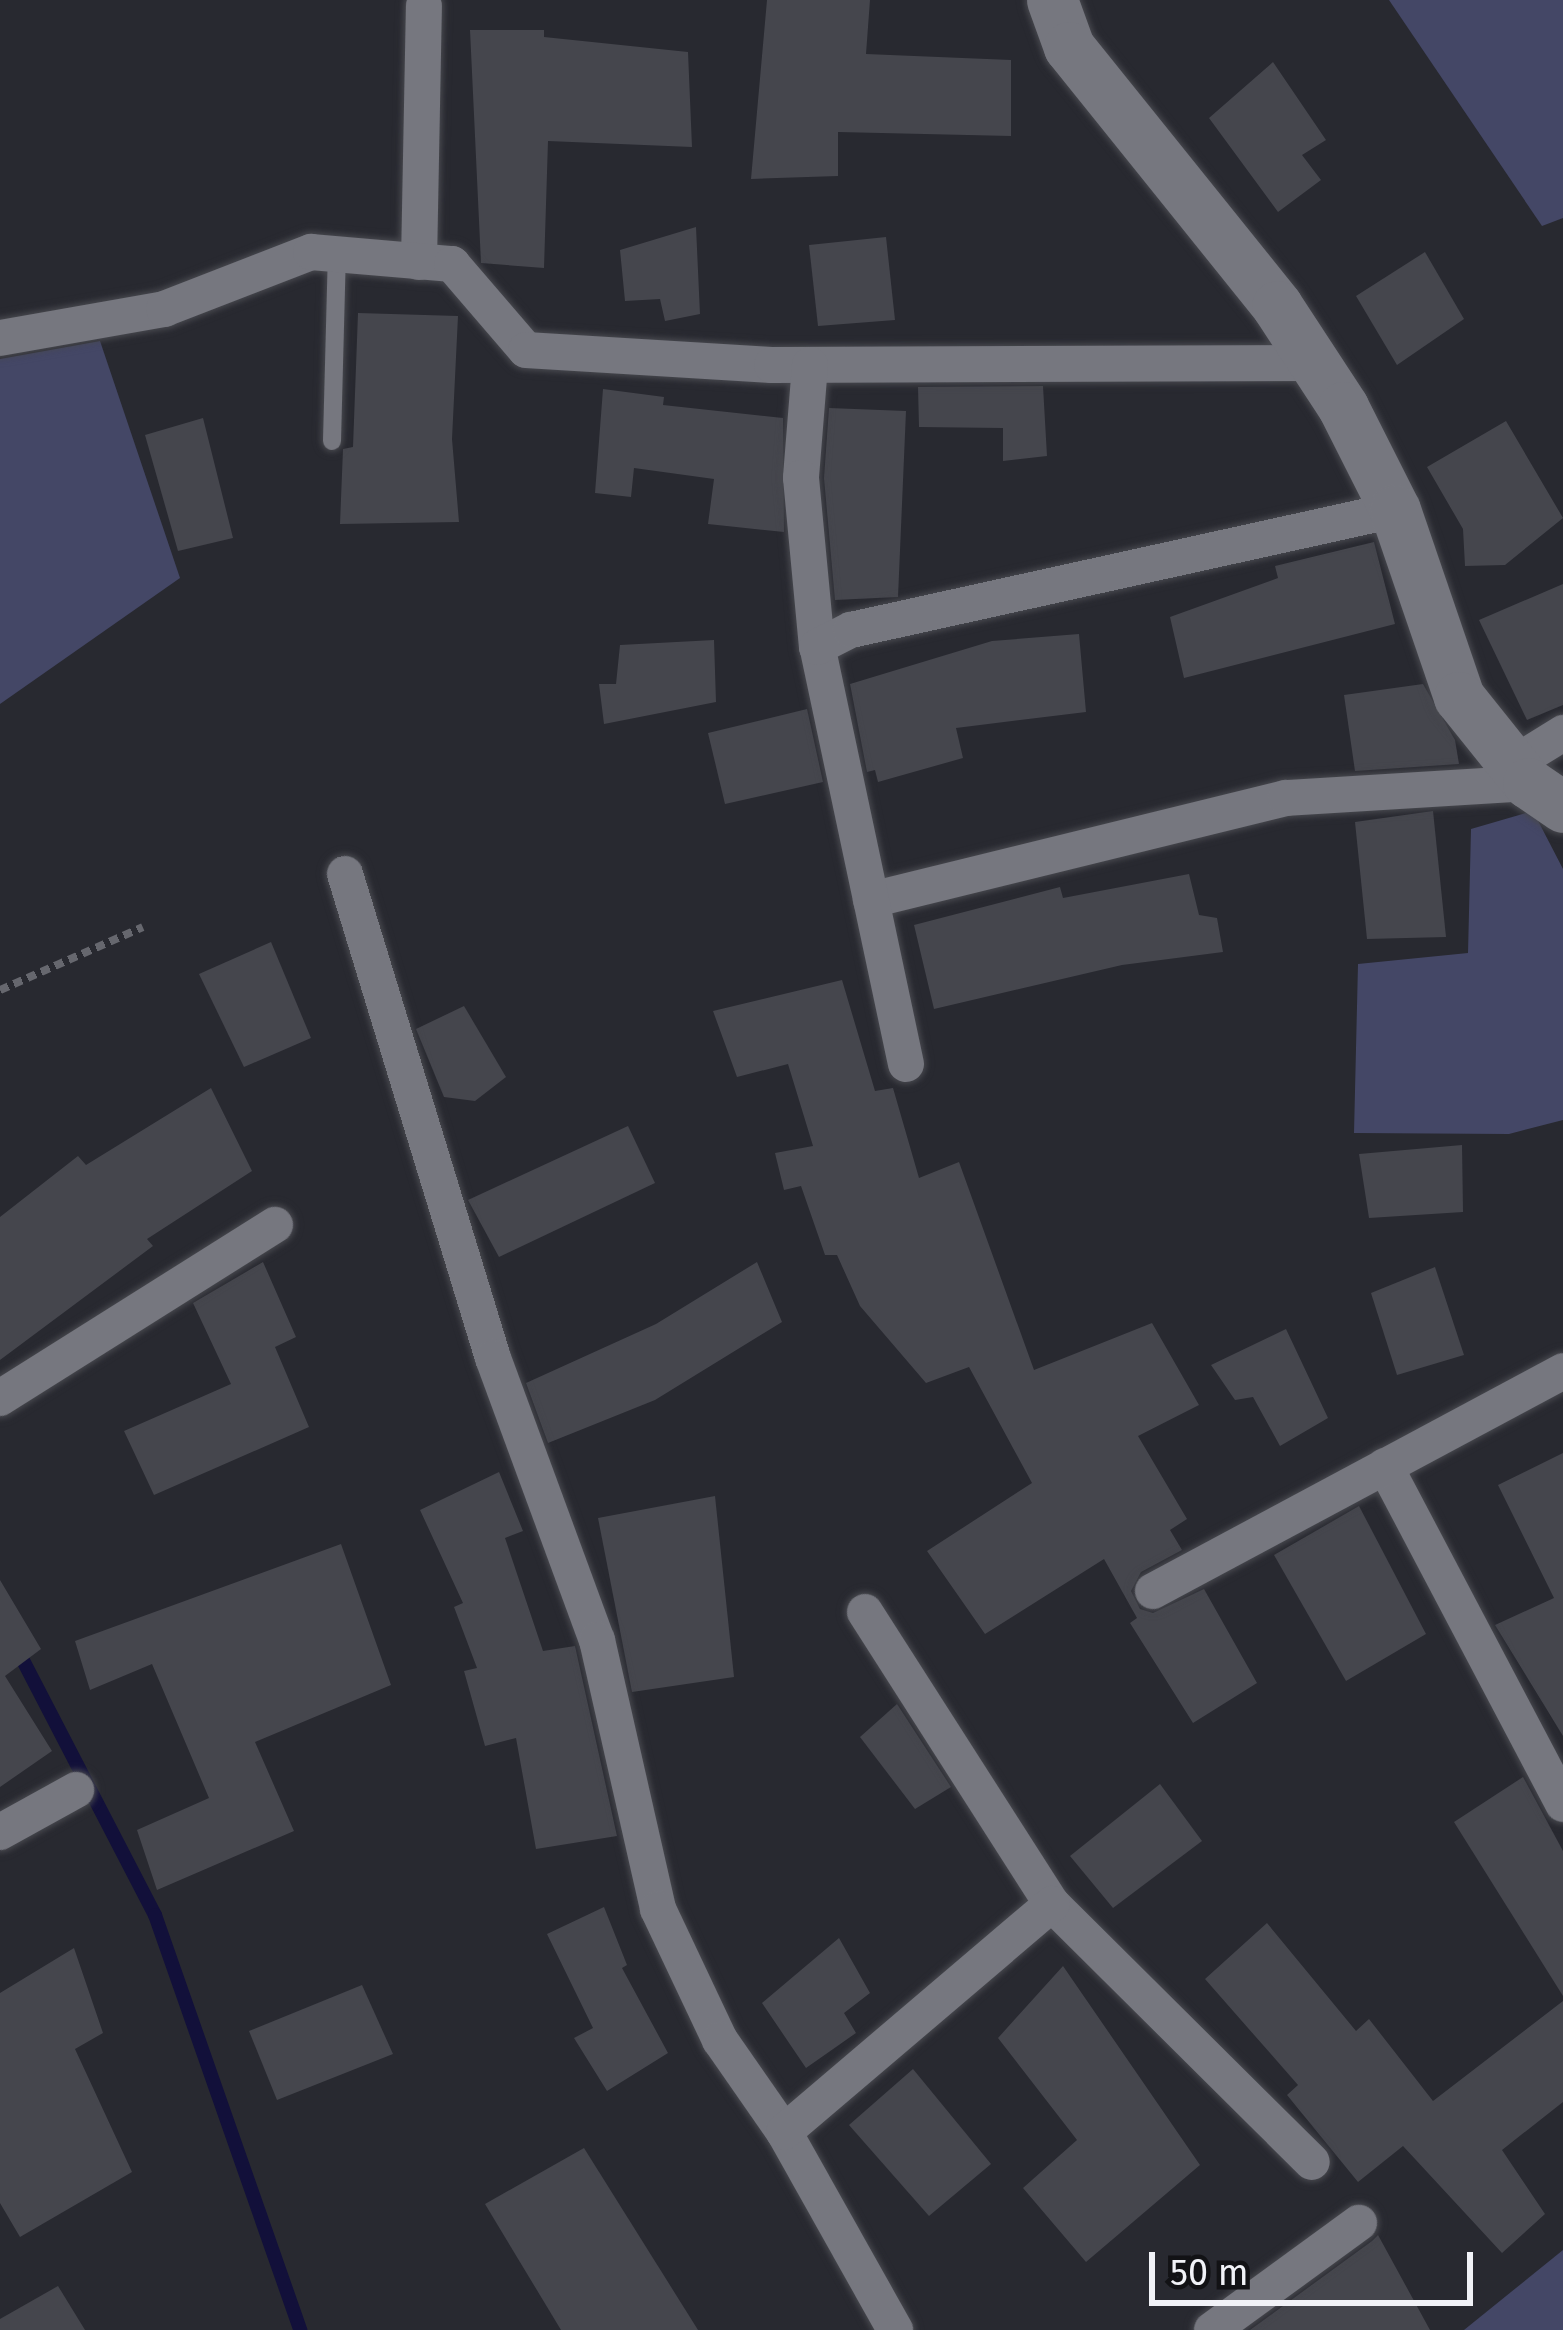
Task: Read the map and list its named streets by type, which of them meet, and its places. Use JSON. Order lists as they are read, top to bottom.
{
  "scale_bar": "50 m"
}
